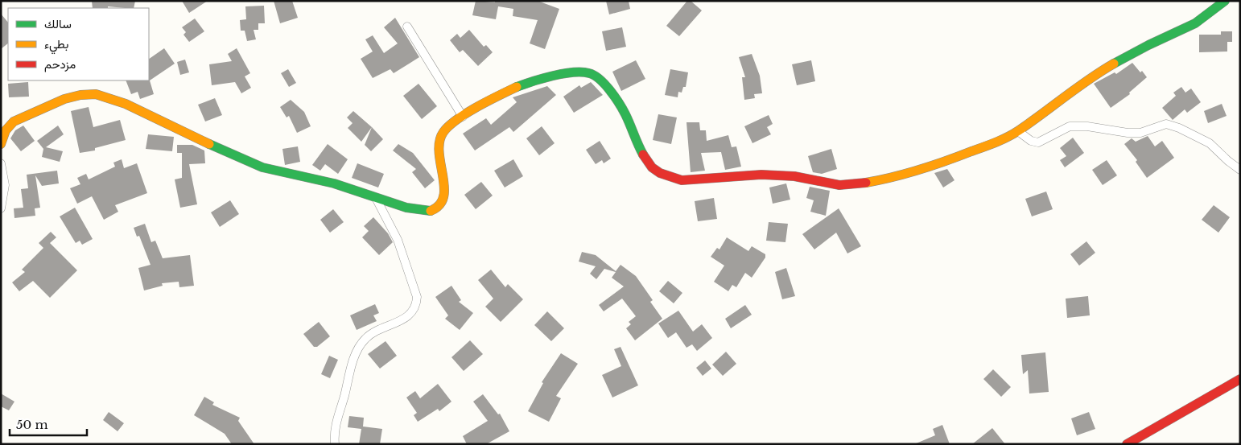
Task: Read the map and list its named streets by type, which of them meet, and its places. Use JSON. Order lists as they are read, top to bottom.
{
  "legend": ["سالك", "بطيء", "مزدحم"],
  "scale_bar": "50 m"
}
